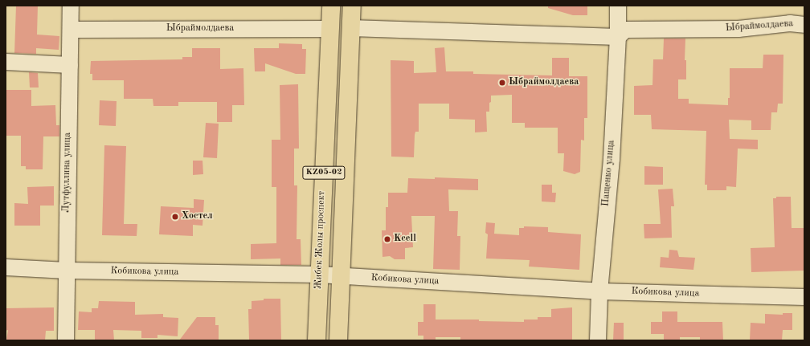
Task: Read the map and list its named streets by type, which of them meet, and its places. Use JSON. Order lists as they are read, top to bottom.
{
  "streets": {
    "highway": ["KZ05-02", "Жибек Жолы проспект"],
    "street": [
      "Ыбраймолдаева",
      "Лутфуллина улица",
      "Пащенко улица",
      "Кобикова улица"
    ]
  },
  "crossings": [
    ["Ыбраймолдаева", "Лутфуллина улица"],
    ["Ыбраймолдаева", "Пащенко улица"],
    ["Ыбраймолдаева", "Жибек Жолы проспект"],
    ["Лутфуллина улица", "Кобикова улица"],
    ["Пащенко улица", "Кобикова улица"],
    ["Жибек Жолы проспект", "Кобикова улица"]
  ],
  "places": ["Ыбраймолдаева", "Хостел", "Kcell"]
}
